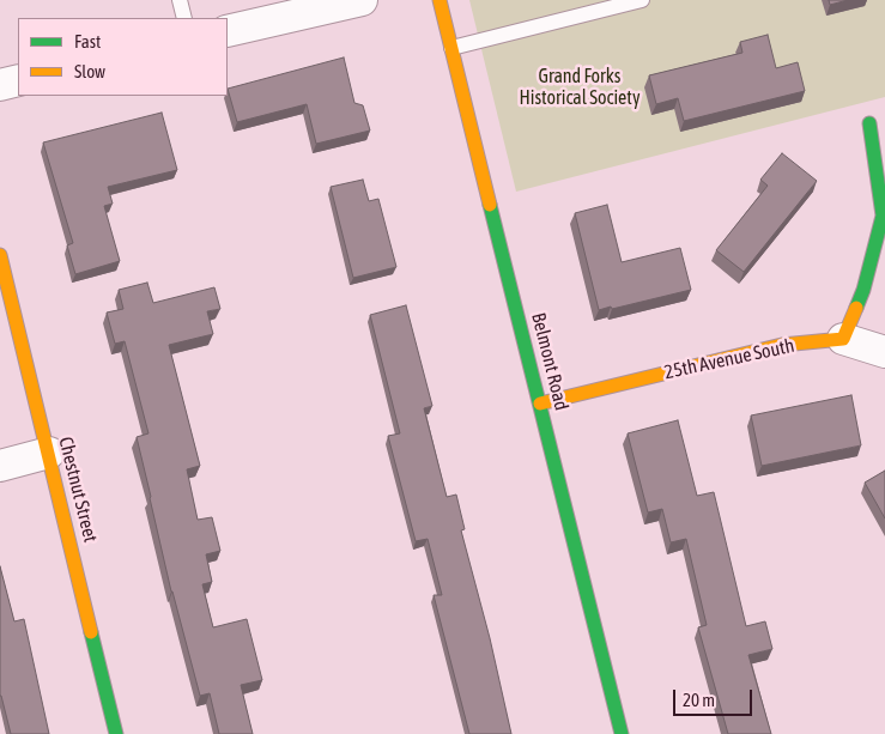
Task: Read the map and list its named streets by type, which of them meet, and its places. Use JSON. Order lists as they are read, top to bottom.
{
  "streets": {
    "street": ["25th Avenue South", "Belmont Road", "Chestnut Street"]
  },
  "crossings": [
    ["25th Avenue South", "Belmont Road"]
  ],
  "parks": ["Grand Forks Historical Society"],
  "legend": ["Fast", "Slow"],
  "scale_bar": "20 m"
}
